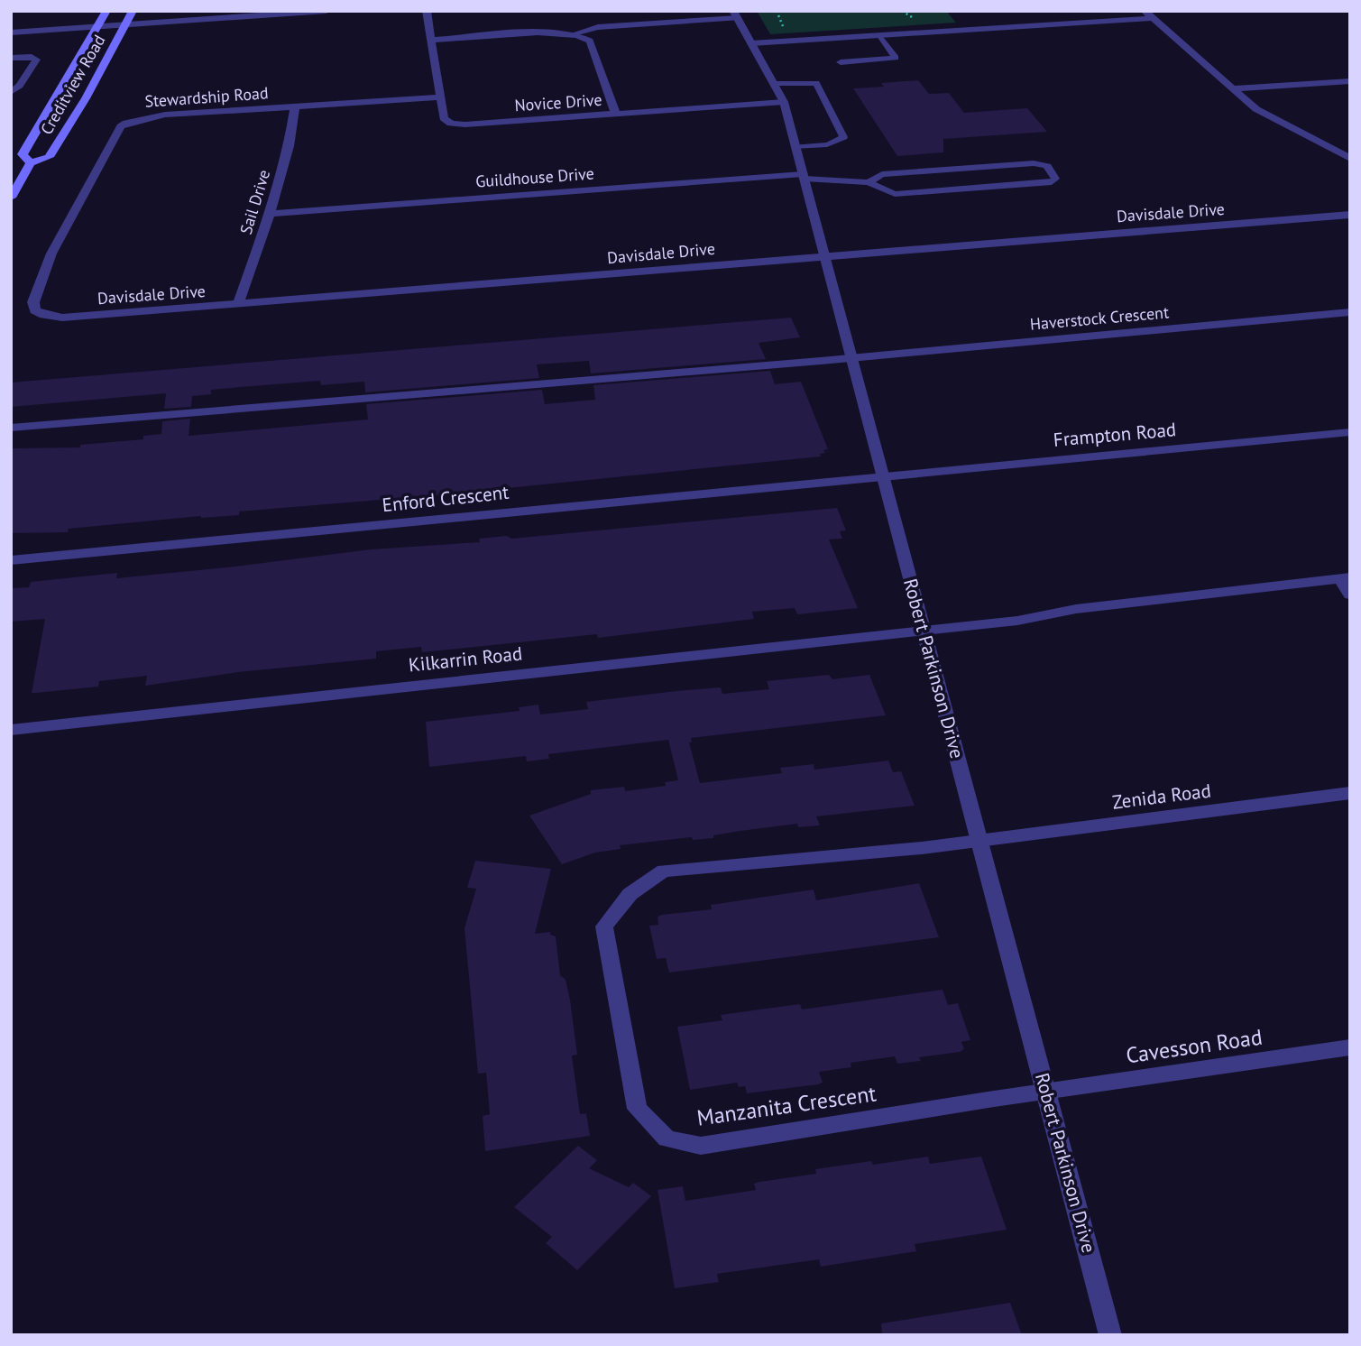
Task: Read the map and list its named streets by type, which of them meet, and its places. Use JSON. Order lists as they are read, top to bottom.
{
  "streets": {
    "main road": ["Creditview Road"],
    "street": [
      "Stewardship Road",
      "Novice Drive",
      "Guildhouse Drive",
      "Sail Drive",
      "Davisdale Drive",
      "Haverstock Crescent",
      "Frampton Road",
      "Enford Crescent",
      "Kilkarrin Road",
      "Robert Parkinson Drive",
      "Zenida Road",
      "Cavesson Road",
      "Manzanita Crescent"
    ]
  },
  "crossings": [
    ["Stewardship Road", "Novice Drive"],
    ["Stewardship Road", "Sail Drive"],
    ["Stewardship Road", "Davisdale Drive"],
    ["Novice Drive", "Robert Parkinson Drive"],
    ["Guildhouse Drive", "Sail Drive"],
    ["Guildhouse Drive", "Robert Parkinson Drive"],
    ["Sail Drive", "Davisdale Drive"],
    ["Davisdale Drive", "Robert Parkinson Drive"],
    ["Haverstock Crescent", "Robert Parkinson Drive"],
    ["Frampton Road", "Enford Crescent"],
    ["Frampton Road", "Robert Parkinson Drive"],
    ["Enford Crescent", "Robert Parkinson Drive"],
    ["Kilkarrin Road", "Robert Parkinson Drive"],
    ["Robert Parkinson Drive", "Zenida Road"],
    ["Robert Parkinson Drive", "Cavesson Road"],
    ["Robert Parkinson Drive", "Manzanita Crescent"],
    ["Zenida Road", "Manzanita Crescent"],
    ["Cavesson Road", "Manzanita Crescent"]
  ]
}
